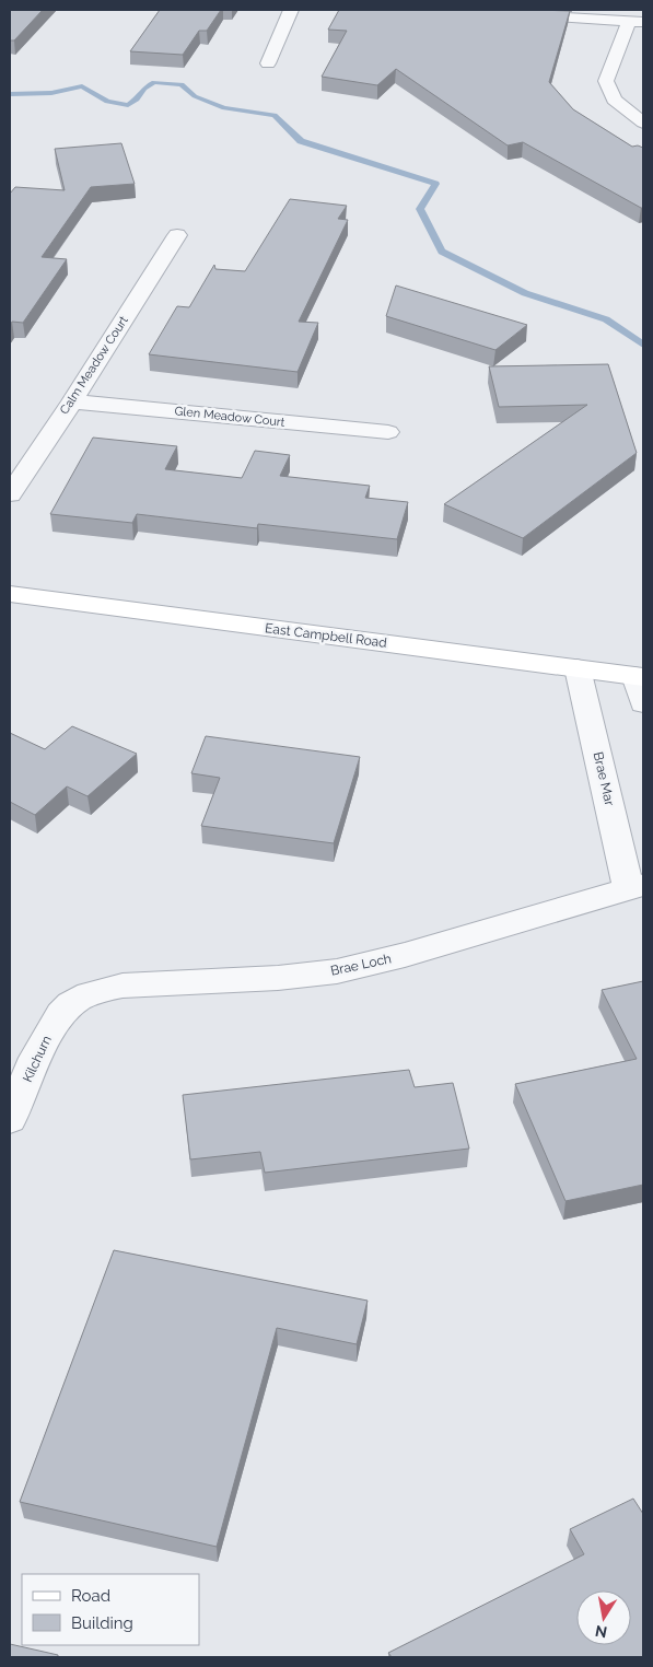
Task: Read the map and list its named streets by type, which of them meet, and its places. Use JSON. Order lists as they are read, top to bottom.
{
  "streets": {
    "main road": ["East Campbell Road"],
    "street": [
      "Calm Meadow Court",
      "Glen Meadow Court",
      "Brae Mar",
      "Brae Loch",
      "Kilchurn"
    ]
  },
  "crossings": [
    ["Calm Meadow Court", "Glen Meadow Court"],
    ["East Campbell Road", "Brae Mar"],
    ["Brae Mar", "Brae Loch"],
    ["Brae Loch", "Kilchurn"]
  ],
  "legend": ["Road", "Building"],
  "north": "bottom"
}
